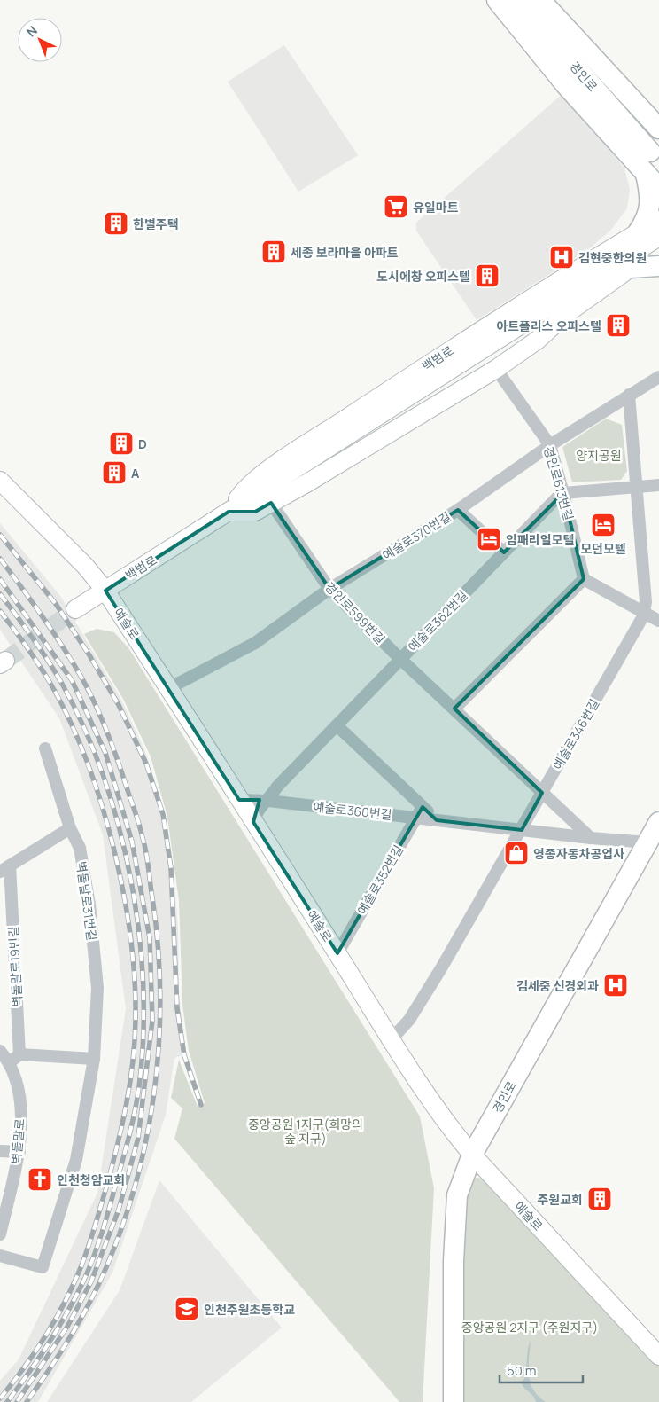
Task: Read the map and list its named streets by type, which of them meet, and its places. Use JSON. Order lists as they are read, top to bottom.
{
  "streets": {
    "main road": ["경인로", "백범로", "예술로"],
    "street": [
      "경인로613번길",
      "예술로370번길",
      "경인로599번길",
      "예술로362번길",
      "예술로346번길",
      "예술로360번길",
      "예술로352번길",
      "벽돌말로31번길",
      "벽돌말로19번길",
      "벽돌말로"
    ]
  },
  "crossings": [
    ["경인로", "예술로"],
    ["백범로", "예술로"],
    ["경인로613번길", "예술로370번길"],
    ["경인로613번길", "예술로362번길"],
    ["예술로370번길", "경인로599번길"],
    ["예술로370번길", "예술로"],
    ["예술로370번길", "예술로346번길"],
    ["경인로599번길", "예술로362번길"],
    ["경인로599번길", "예술로346번길"],
    ["경인로599번길", "예술로360번길"],
    ["예술로362번길", "예술로"],
    ["예술로362번길", "예술로360번길"],
    ["예술로", "예술로346번길"],
    ["예술로", "예술로360번길"],
    ["예술로", "예술로352번길"],
    ["예술로346번길", "예술로360번길"],
    ["예술로360번길", "예술로352번길"]
  ],
  "parks": ["양지공원", "중앙공원 1지구(희망의 숲 지구)", "중앙공원 2지구 (주원지구)"],
  "places": {
    "supermarket": ["유일마트"],
    "building": [
      "한별주택",
      "세종 보라마을 아파트",
      "도시에창 오피스텔",
      "아트폴리스 오피스텔",
      "D",
      "A",
      "주원교회"
    ],
    "hospital": ["김현중한의원", "김세중 신경외과"],
    "hotel": ["모던모텔", "임패리얼모텔"],
    "shop": ["영종자동차공업사"],
    "church": ["인천청암교회"],
    "school or university": ["인천주원초등학교"]
  },
  "scale_bar": "50 m",
  "north": "top left"
}
